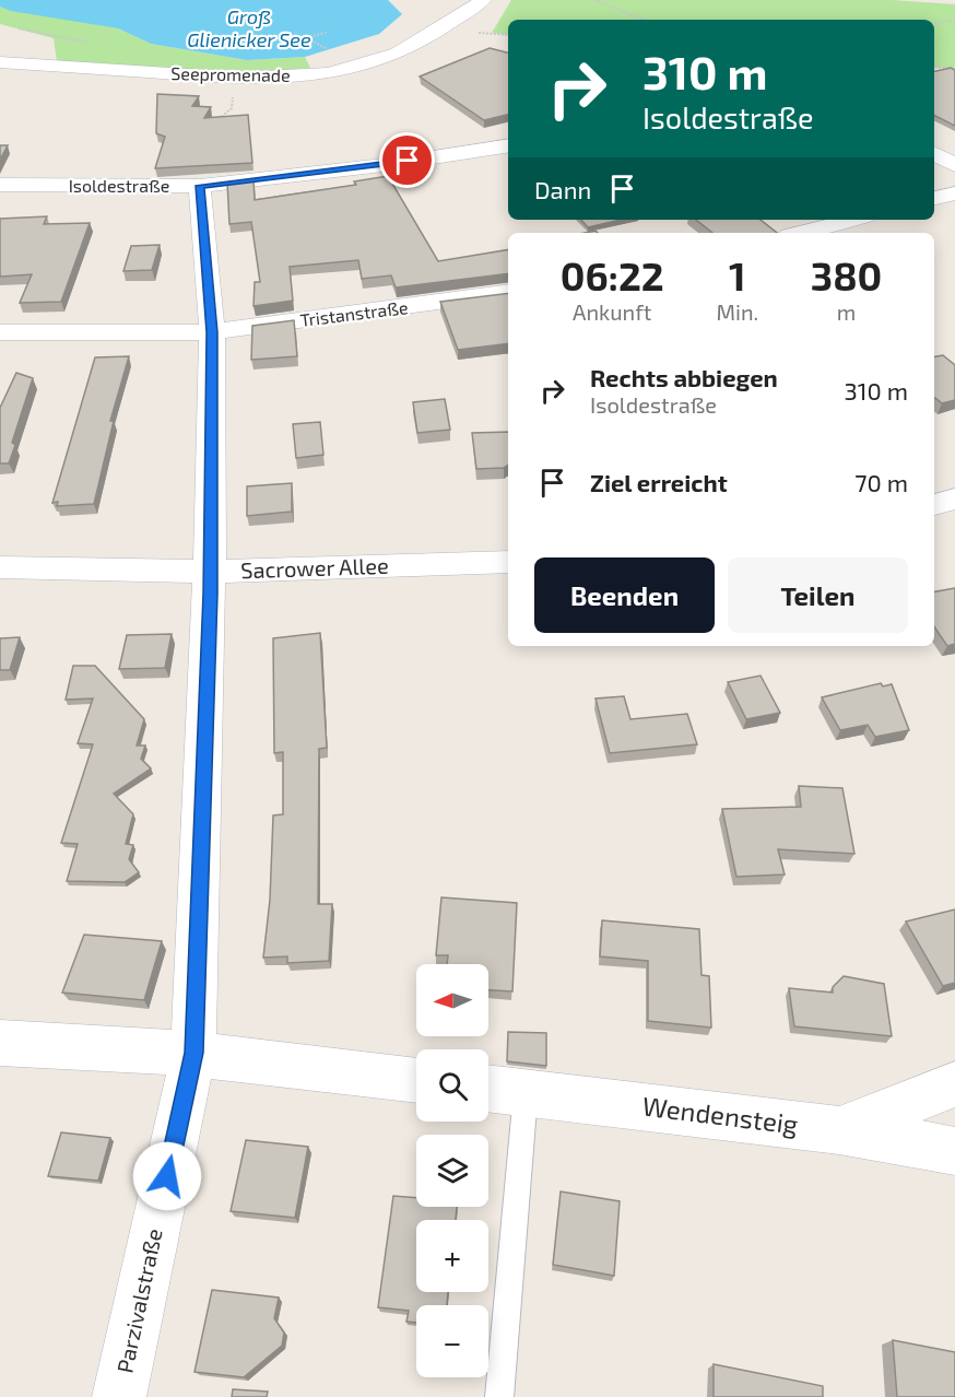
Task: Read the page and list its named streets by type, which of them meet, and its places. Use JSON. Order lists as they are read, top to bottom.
{
  "streets": {
    "street": [
      "Seepromenade",
      "Isoldestraße",
      "Tristanstraße",
      "Sacrower Allee",
      "Wendensteig",
      "Parzivalstraße"
    ]
  },
  "crossings": [
    ["Isoldestraße", "Parzivalstraße"],
    ["Tristanstraße", "Parzivalstraße"],
    ["Sacrower Allee", "Parzivalstraße"]
  ],
  "water": ["Groß Glienicker See"],
  "north": "left",
  "page": {
    "turn": ["310 m", "Isoldestraße"],
    "then": "Dann",
    "eta": [
      "06:22",
      "Ankunft",
      "1",
      "Min.",
      "380",
      "m"
    ],
    "list": [
      {
        "name": "Rechts abbiegen",
        "note": "Isoldestraße",
        "value": "310 m"
      },
      {
        "name": "Ziel erreicht",
        "value": "70 m"
      }
    ],
    "buttons": ["Beenden", "Teilen"],
    "map_buttons": ["+", "−"]
  }
}
